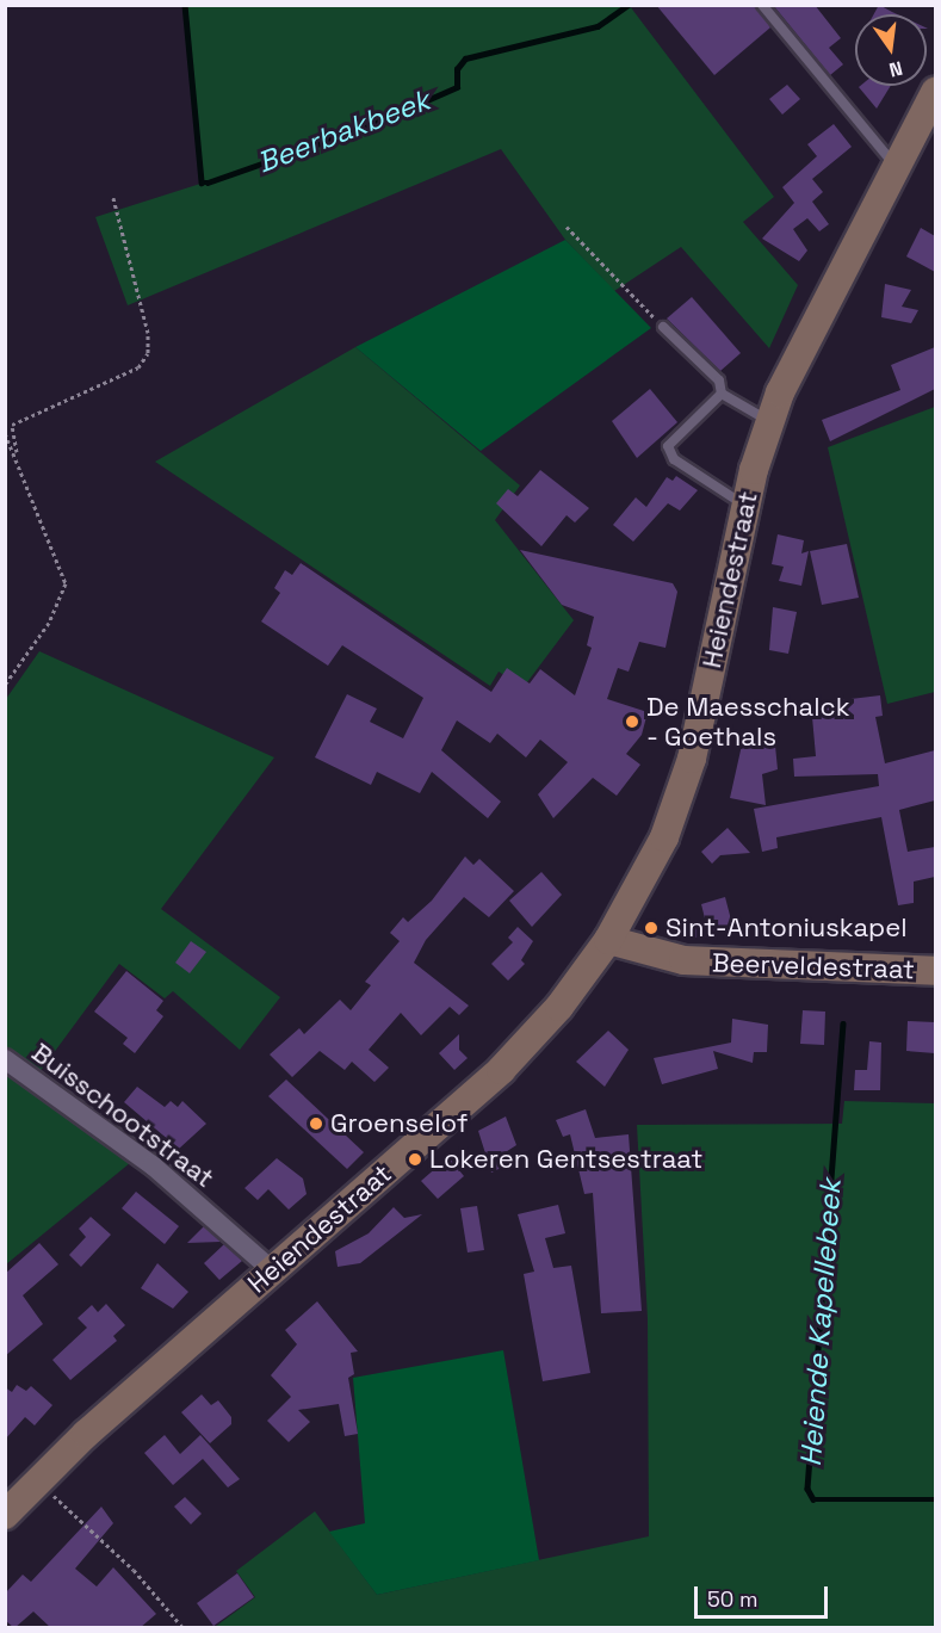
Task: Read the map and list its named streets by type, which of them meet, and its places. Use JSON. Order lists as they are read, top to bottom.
{
  "streets": {
    "main road": ["Heiendestraat", "Beerveldestraat"],
    "street": ["Buisschootstraat"]
  },
  "crossings": [
    ["Heiendestraat", "Beerveldestraat"],
    ["Heiendestraat", "Buisschootstraat"]
  ],
  "water": ["Beerbakbeek", "Heiende Kapellebeek"],
  "places": [
    "De Maesschalck - Goethals",
    "Sint-Antoniuskapel",
    "Groenselof",
    "Lokeren Gentsestraat"
  ],
  "scale_bar": "50 m",
  "north": "bottom"
}
